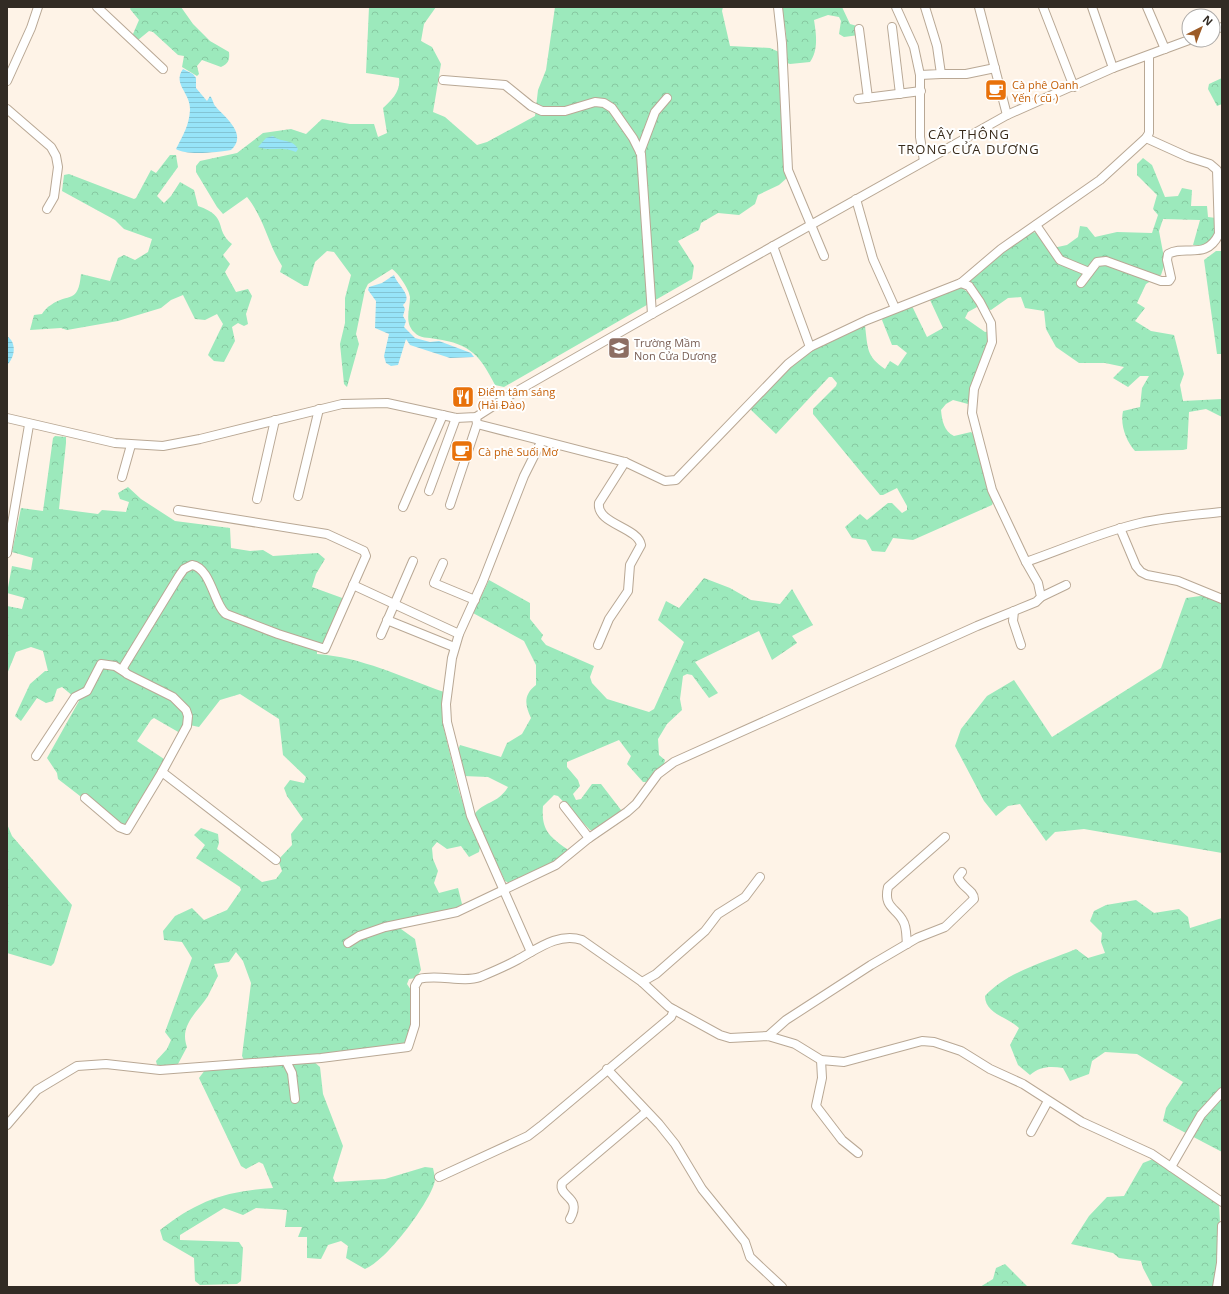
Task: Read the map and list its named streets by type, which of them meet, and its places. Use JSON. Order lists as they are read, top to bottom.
{
  "districts": ["CÂY THÔNG TRONG CỬA DƯƠNG"],
  "places": {
    "cafe": ["Cà phê Oanh Yến ( cũ )", "Cà phê Suối Mơ"],
    "school or university": ["Trường Mầm Non Cửa Dương"],
    "restaurant": ["Điểm tâm sáng (Hải Đào)"]
  },
  "north": "top right"
}
